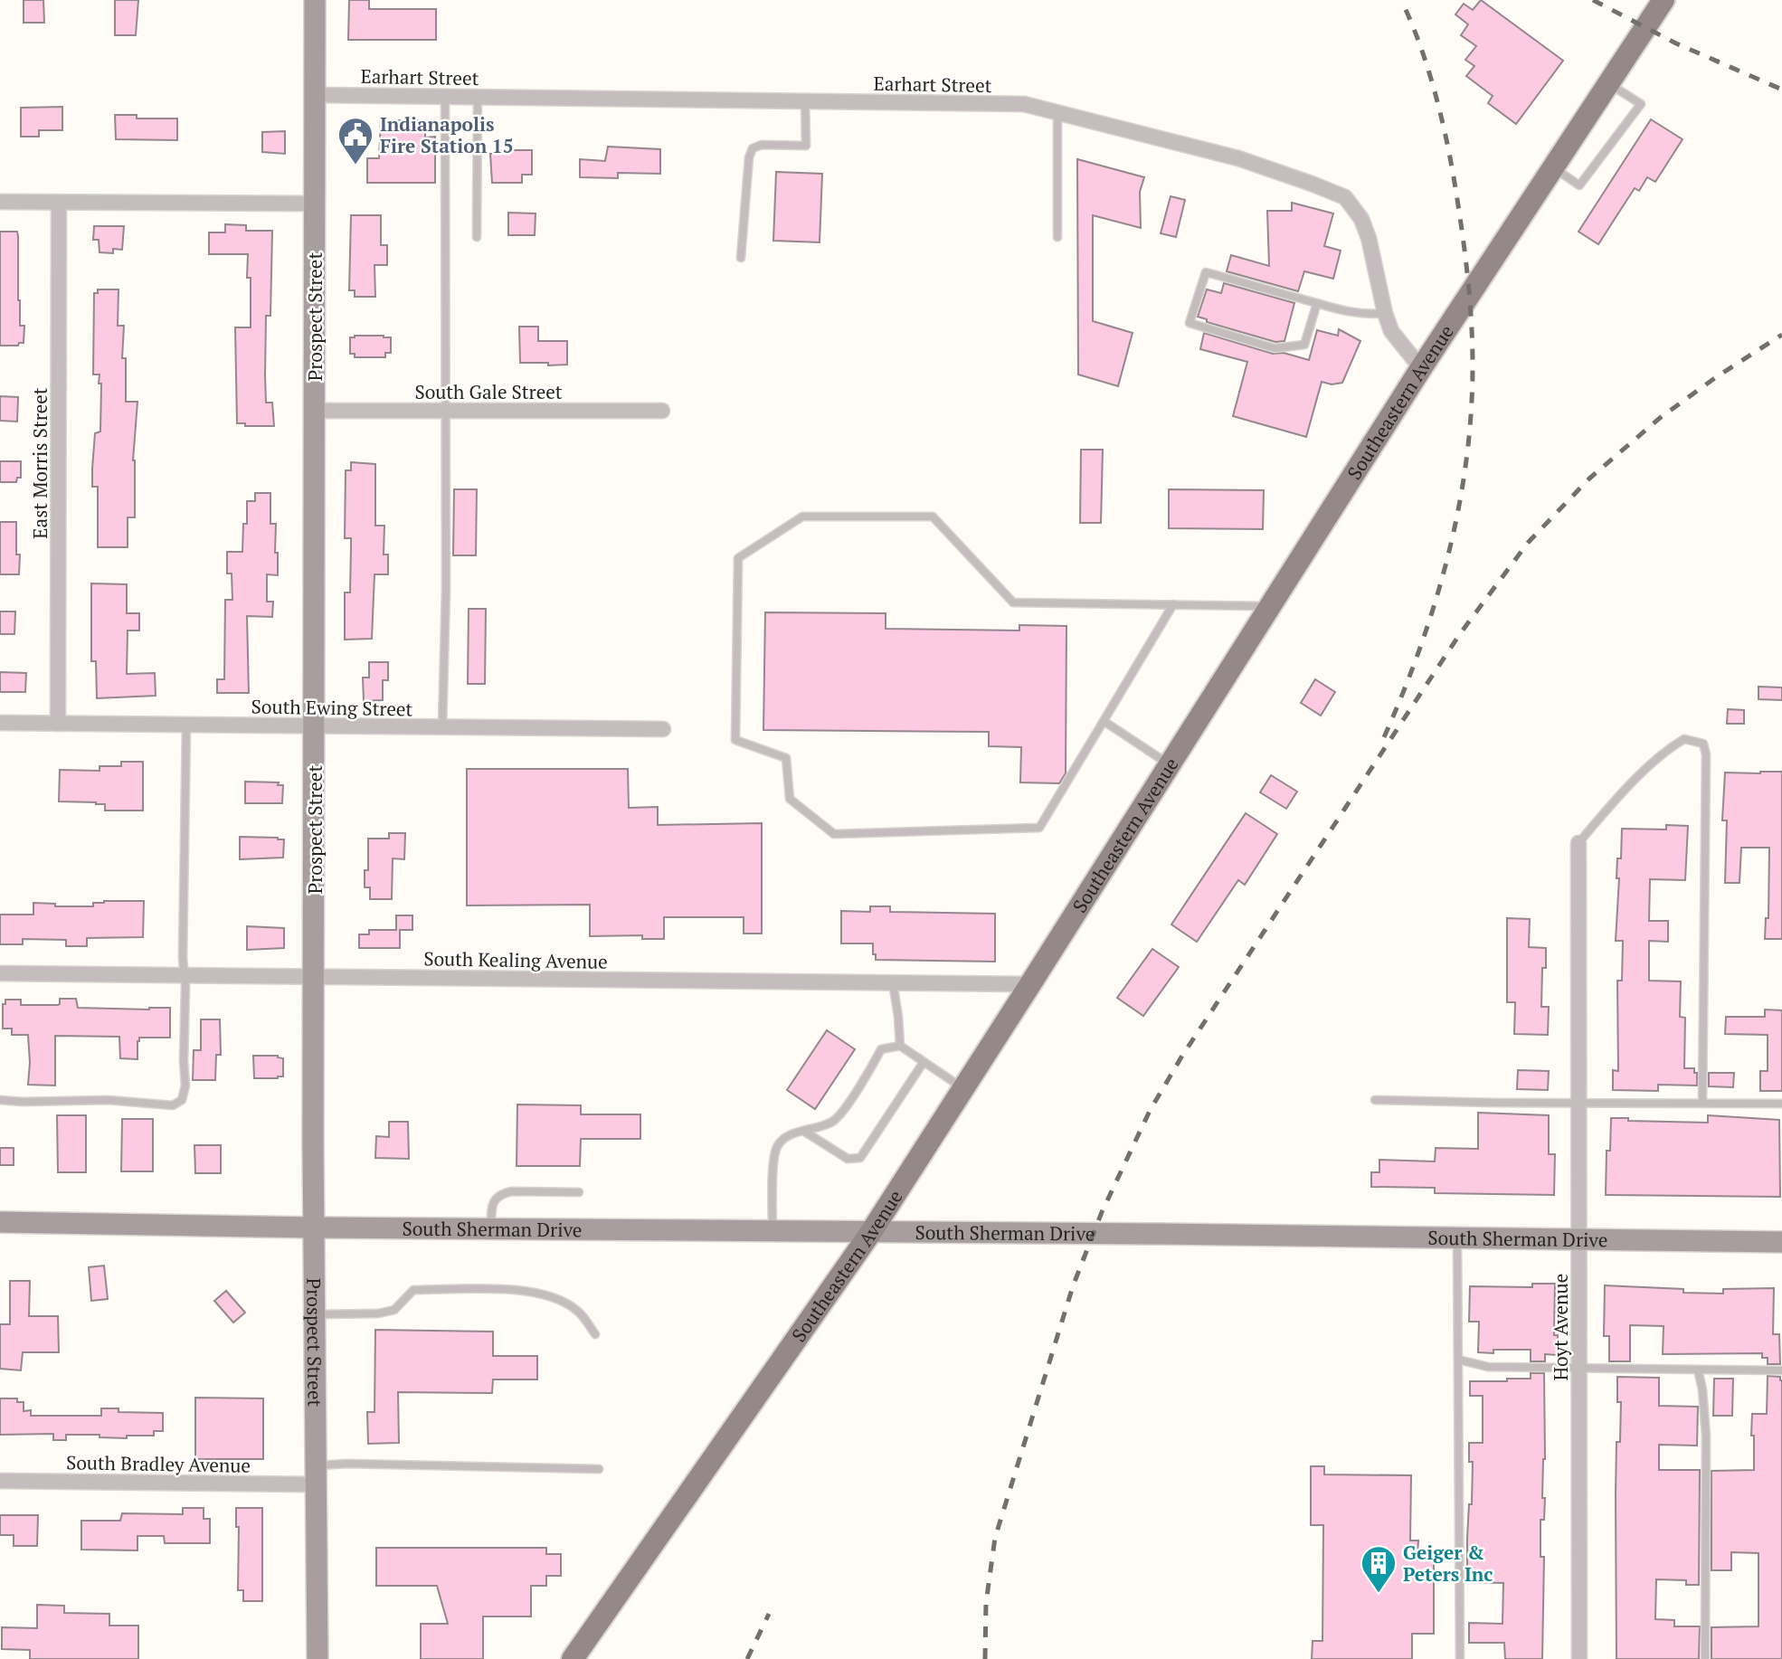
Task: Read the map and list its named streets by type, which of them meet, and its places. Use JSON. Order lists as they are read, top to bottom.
{
  "streets": {
    "main road": ["Prospect Street", "Southeastern Avenue", "South Sherman Drive"],
    "street": [
      "Earhart Street",
      "South Gale Street",
      "East Morris Street",
      "South Ewing Street",
      "South Kealing Avenue",
      "Hoyt Avenue",
      "South Bradley Avenue"
    ]
  },
  "crossings": [
    ["Earhart Street", "Prospect Street"],
    ["Earhart Street", "Southeastern Avenue"],
    ["Prospect Street", "South Gale Street"],
    ["Prospect Street", "South Ewing Street"],
    ["Prospect Street", "South Kealing Avenue"],
    ["Prospect Street", "South Sherman Drive"],
    ["Prospect Street", "South Bradley Avenue"],
    ["Southeastern Avenue", "South Kealing Avenue"],
    ["Southeastern Avenue", "South Sherman Drive"],
    ["East Morris Street", "South Ewing Street"],
    ["South Sherman Drive", "Hoyt Avenue"]
  ],
  "places": {
    "public building": ["Indianapolis Fire Station 15"],
    "building": ["Geiger & Peters Inc"]
  }
}
